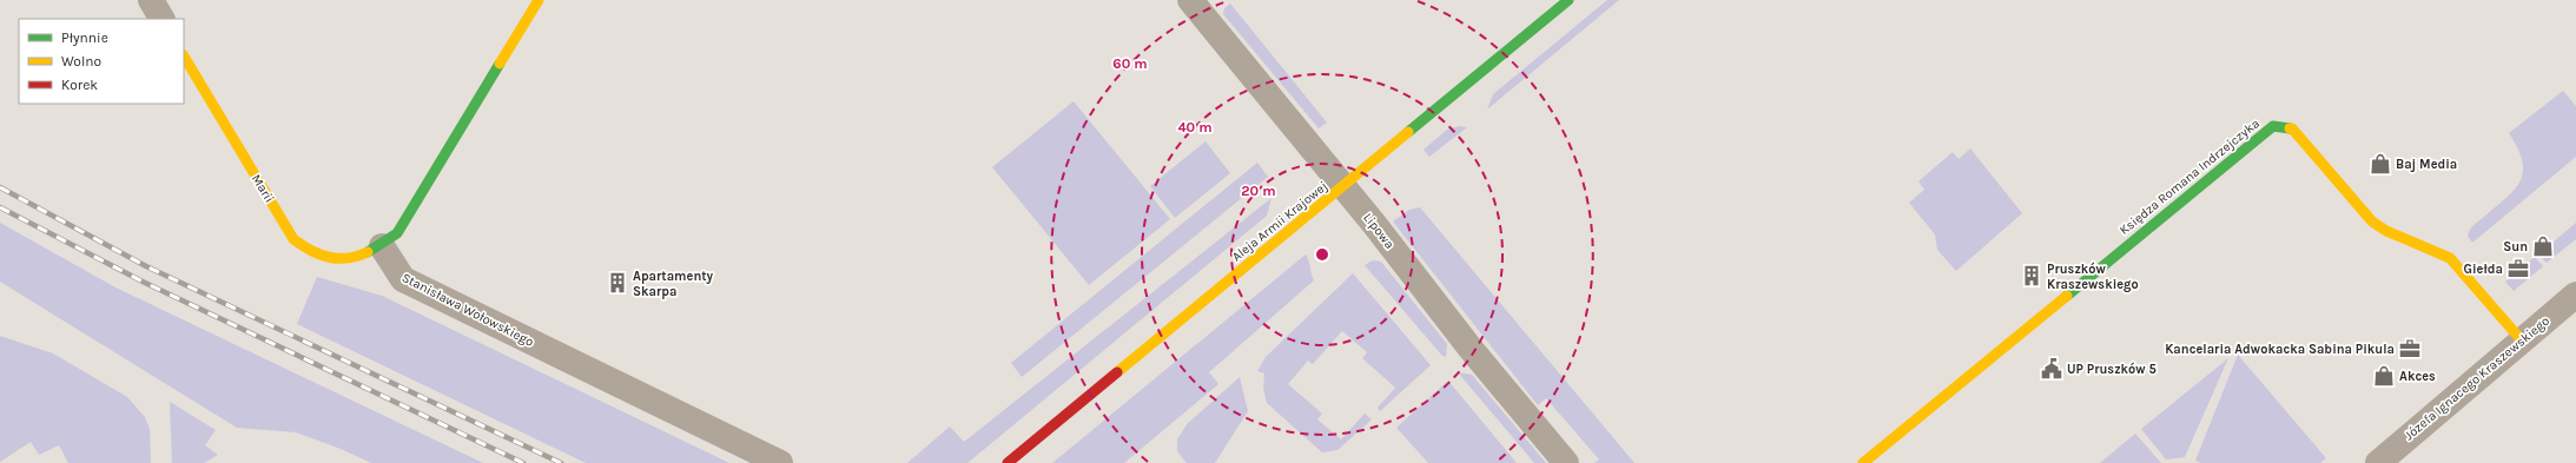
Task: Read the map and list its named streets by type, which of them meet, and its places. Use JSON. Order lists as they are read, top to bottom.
{
  "streets": {
    "street": [
      "Księdza Romana Indrzejczyka",
      "Marii",
      "Aleja Armii Krajowej",
      "Lipowa",
      "Stanisława Wołowskiego",
      "Józefa Ignacego Kraszewskiego"
    ]
  },
  "crossings": [
    ["Księdza Romana Indrzejczyka", "Józefa Ignacego Kraszewskiego"],
    ["Marii", "Stanisława Wołowskiego"],
    ["Aleja Armii Krajowej", "Lipowa"]
  ],
  "places": {
    "shop": ["Baj Media", "Sun", "Akces"],
    "office": ["Giełda", "Kancelaria Adwokacka Sabina Pikula"],
    "building": ["Pruszków Kraszewskiego", "Apartamenty Skarpa"],
    "public building": ["UP Pruszków 5"]
  },
  "legend": ["Płynnie", "Wolno", "Korek"],
  "rings": ["60 m", "40 m", "20 m"]
}
